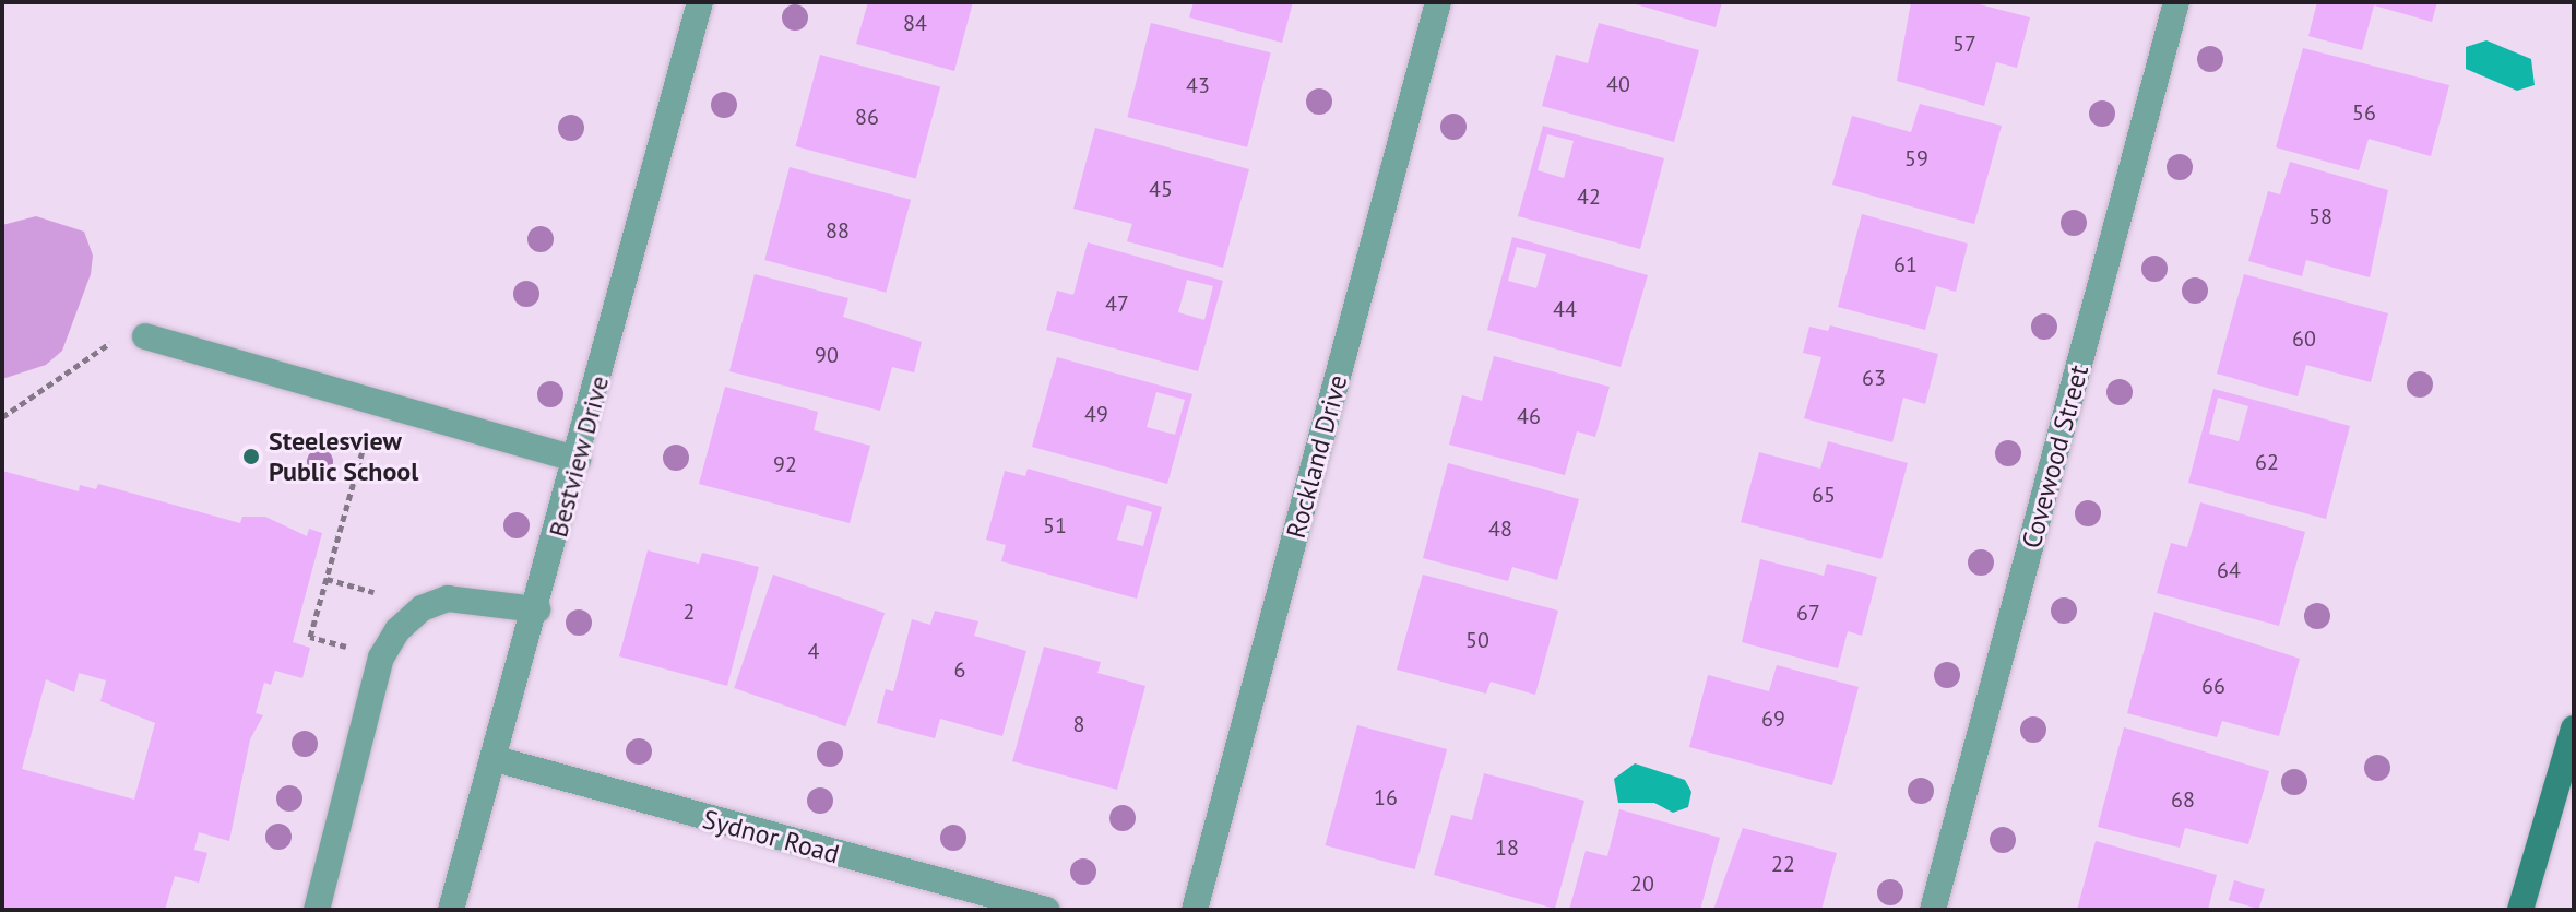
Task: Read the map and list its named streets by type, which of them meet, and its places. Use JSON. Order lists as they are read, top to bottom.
{
  "streets": {
    "street": [
      "Bestview Drive",
      "Rockland Drive",
      "Covewood Street",
      "Sydnor Road"
    ]
  },
  "crossings": [
    ["Bestview Drive", "Sydnor Road"]
  ],
  "places": ["Steelesview Public School"],
  "house_numbers": [
    "84",
    "57",
    "40",
    "43",
    "56",
    "86",
    "59",
    "45",
    "42",
    "58",
    "88",
    "61",
    "47",
    "44",
    "60",
    "90",
    "63",
    "49",
    "46",
    "62",
    "92",
    "65",
    "51",
    "48",
    "64",
    "2",
    "67",
    "50",
    "4",
    "6",
    "66",
    "69",
    "8",
    "16",
    "68",
    "18",
    "22",
    "20"
  ]
}
